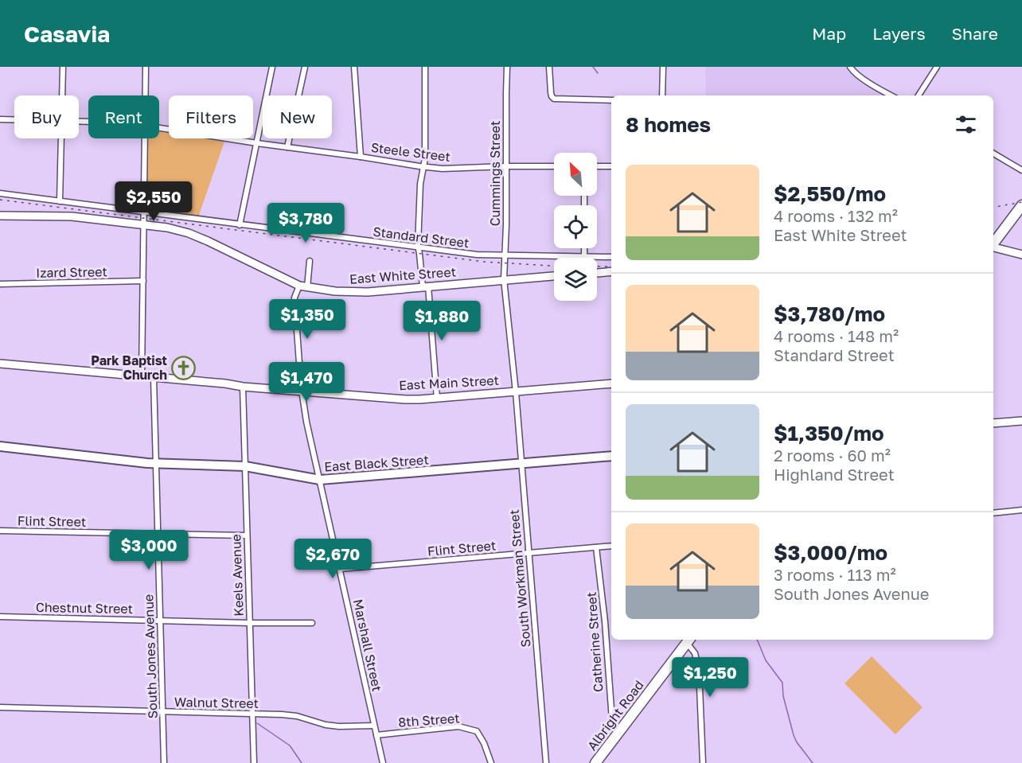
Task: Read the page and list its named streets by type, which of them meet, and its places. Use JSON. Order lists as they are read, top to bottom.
{
  "streets": {
    "highway": ["Albright Road"],
    "main road": ["East Black Street"],
    "street": [
      "Steele Street",
      "Cummings Street",
      "Standard Street",
      "Izard Street",
      "East White Street",
      "East Main Street",
      "Flint Street",
      "Keels Avenue",
      "South Workman Street",
      "Chestnut Street",
      "Catherine Street",
      "Marshall Street",
      "South Jones Avenue",
      "Walnut Street",
      "8th Street"
    ]
  },
  "crossings": [
    ["Steele Street", "Cummings Street"],
    ["Cummings Street", "Standard Street"],
    ["Cummings Street", "East White Street"],
    ["Cummings Street", "East Main Street"],
    ["Cummings Street", "South Workman Street"],
    ["East White Street", "Marshall Street"],
    ["East Main Street", "Keels Avenue"],
    ["East Main Street", "South Workman Street"],
    ["East Main Street", "Marshall Street"],
    ["East Main Street", "South Jones Avenue"],
    ["East Black Street", "Keels Avenue"],
    ["East Black Street", "South Workman Street"],
    ["East Black Street", "Marshall Street"],
    ["East Black Street", "South Jones Avenue"],
    ["Flint Street", "Keels Avenue"],
    ["Flint Street", "South Workman Street"],
    ["Flint Street", "Catherine Street"],
    ["Flint Street", "Marshall Street"],
    ["Flint Street", "South Jones Avenue"],
    ["Keels Avenue", "Chestnut Street"],
    ["Keels Avenue", "Walnut Street"],
    ["Chestnut Street", "South Jones Avenue"],
    ["Catherine Street", "Albright Road"],
    ["Marshall Street", "Walnut Street"],
    ["Marshall Street", "8th Street"],
    ["South Jones Avenue", "Walnut Street"]
  ],
  "places": {
    "church": ["Park Baptist Church"]
  },
  "north": "top left",
  "page": {
    "header": "Casavia",
    "nav": ["Map", "Layers", "Share"],
    "chip": [
      "Buy",
      "Rent",
      "Filters",
      "New"
    ],
    "heading": "8 homes",
    "list": [
      {
        "name": "$2,550/mo",
        "note": "4 rooms · 132 m² · East White Street"
      },
      {
        "name": "$3,780/mo",
        "note": "4 rooms · 148 m² · Standard Street"
      },
      {
        "name": "$1,350/mo",
        "note": "2 rooms · 60 m² · Highland Street"
      },
      {
        "name": "$3,000/mo",
        "note": "3 rooms · 113 m² · South Jones Avenue"
      }
    ],
    "price": [
      "$2,550",
      "$3,780",
      "$1,350",
      "$1,880",
      "$1,470",
      "$3,000",
      "$2,670",
      "$1,250"
    ]
  }
}
